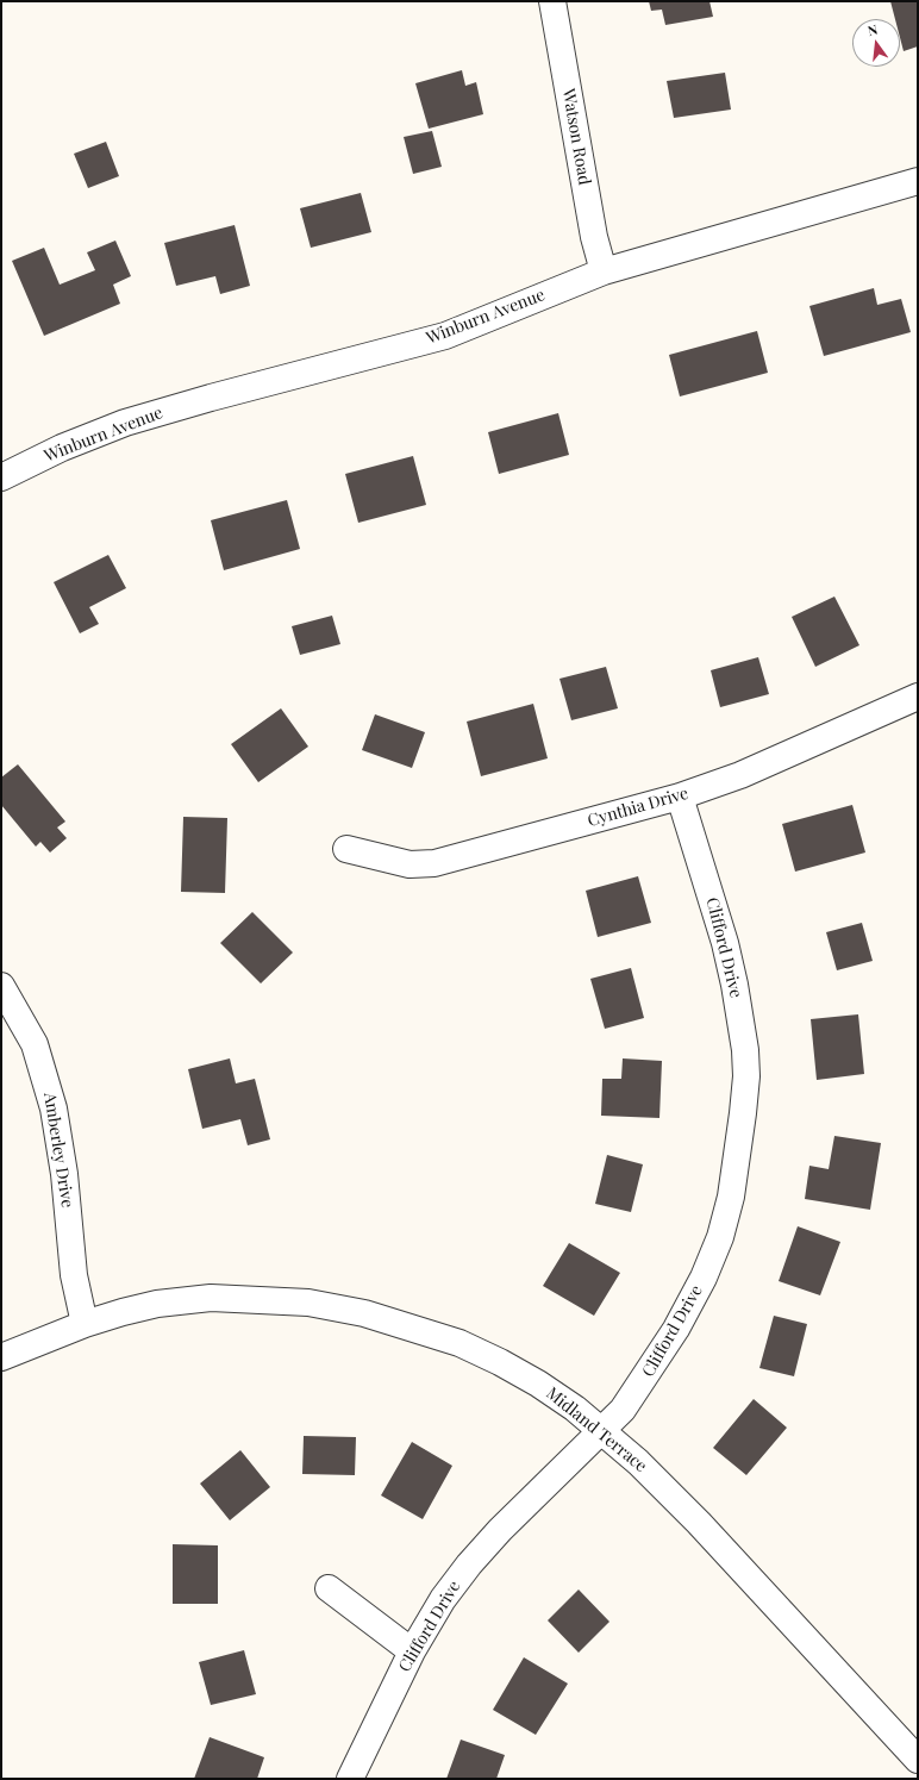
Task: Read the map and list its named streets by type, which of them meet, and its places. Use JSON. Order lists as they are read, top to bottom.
{
  "streets": {
    "street": [
      "Watson Road",
      "Winburn Avenue",
      "Cynthia Drive",
      "Clifford Drive",
      "Amberley Drive",
      "Midland Terrace"
    ]
  },
  "crossings": [
    ["Watson Road", "Winburn Avenue"],
    ["Cynthia Drive", "Clifford Drive"],
    ["Clifford Drive", "Midland Terrace"],
    ["Amberley Drive", "Midland Terrace"]
  ],
  "north": "top"
}
